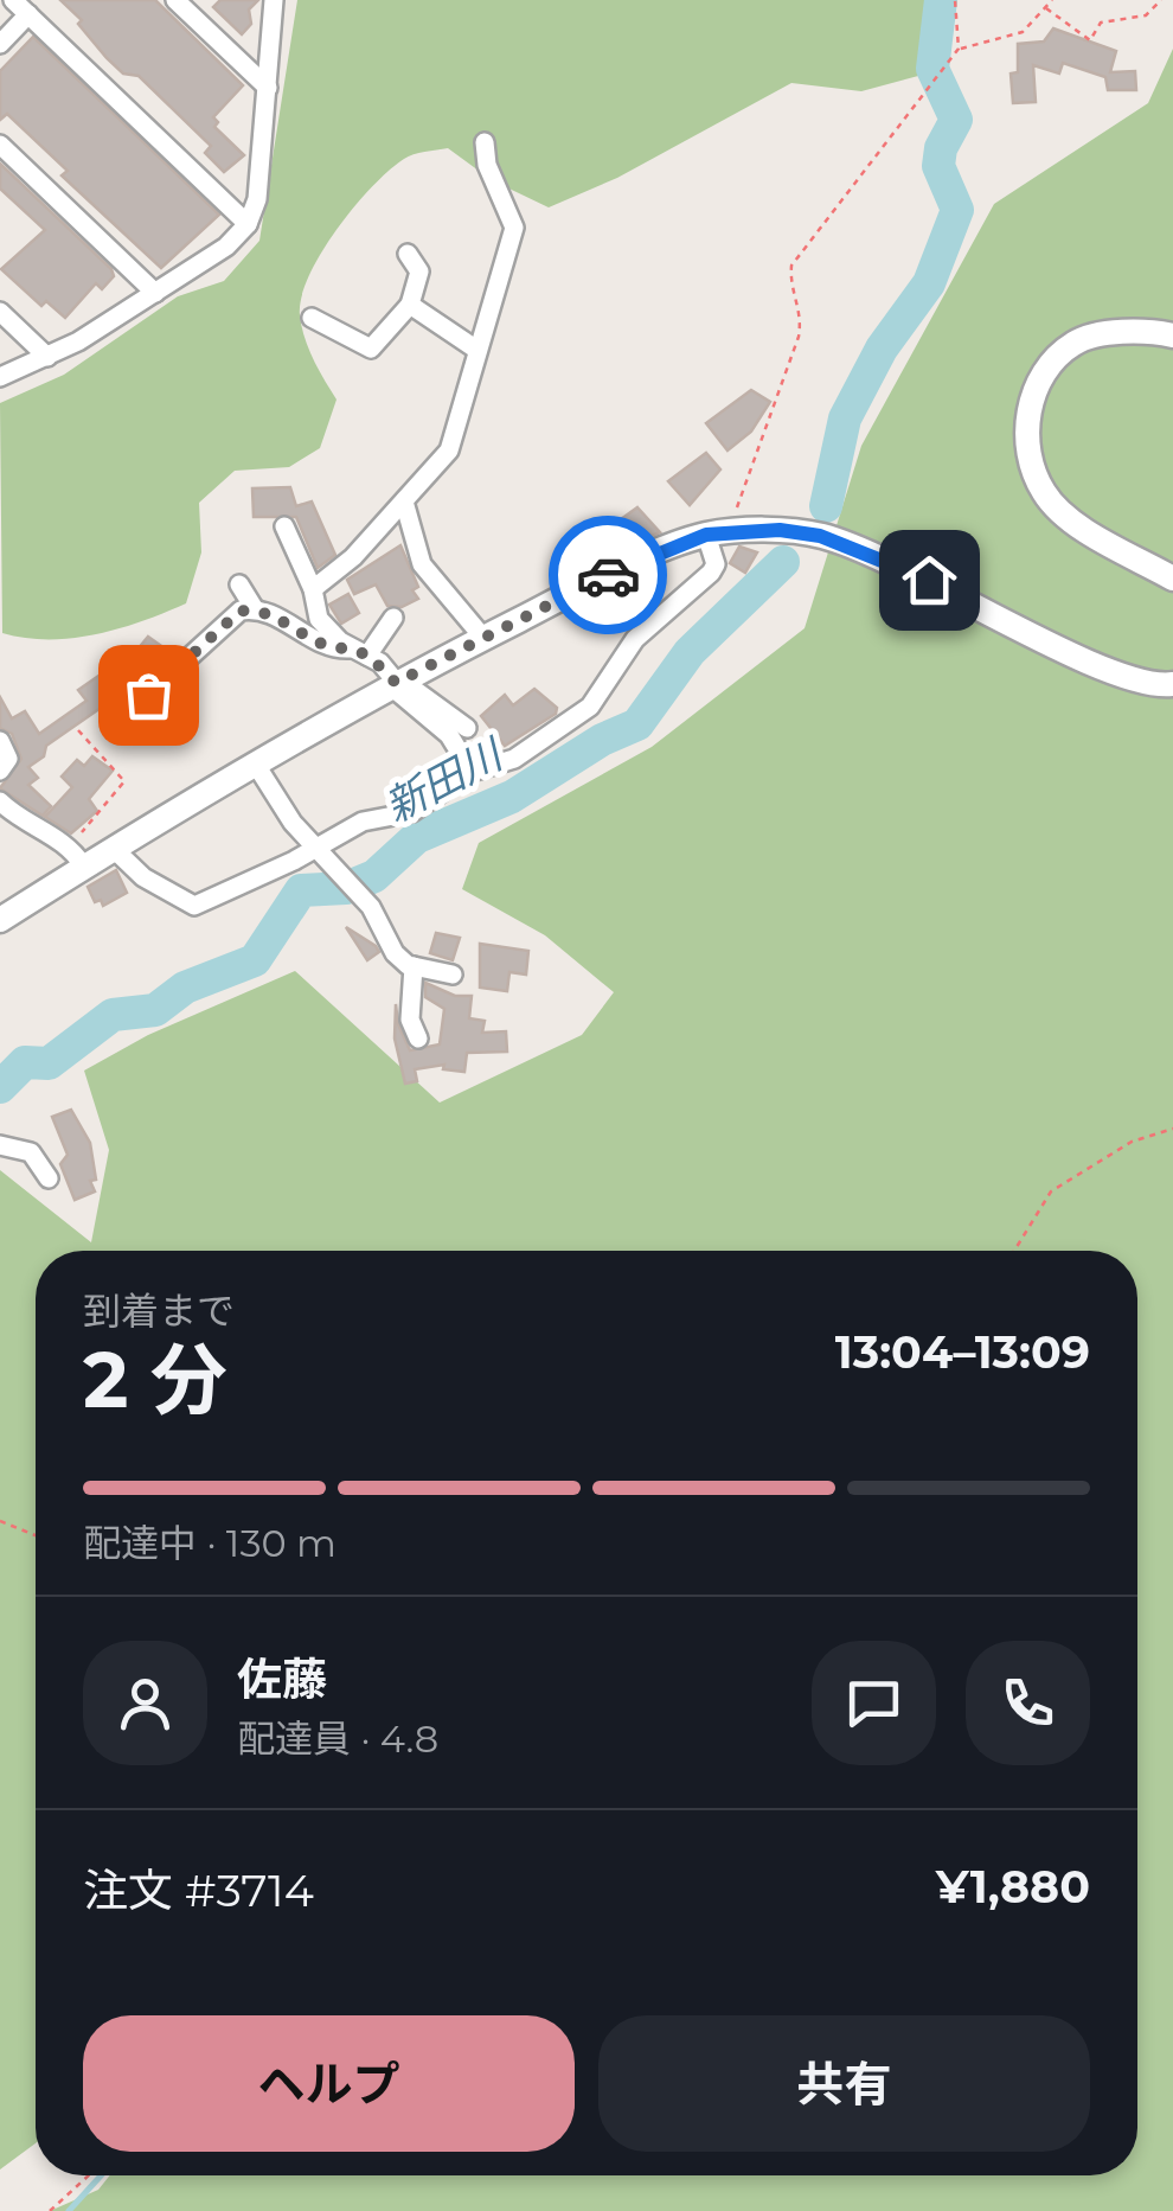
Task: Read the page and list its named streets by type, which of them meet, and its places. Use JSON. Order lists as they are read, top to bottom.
{
  "water": ["新田川"],
  "page": {
    "heading": ["2 分", "到着まで", "13:04–13:09"],
    "panel": [
      "佐藤",
      "配達員 · 4.8",
      "注文 #3714",
      "¥1,880"
    ],
    "bar": "配達中 · 130 m",
    "buttons": ["ヘルプ", "共有"]
  }
}
